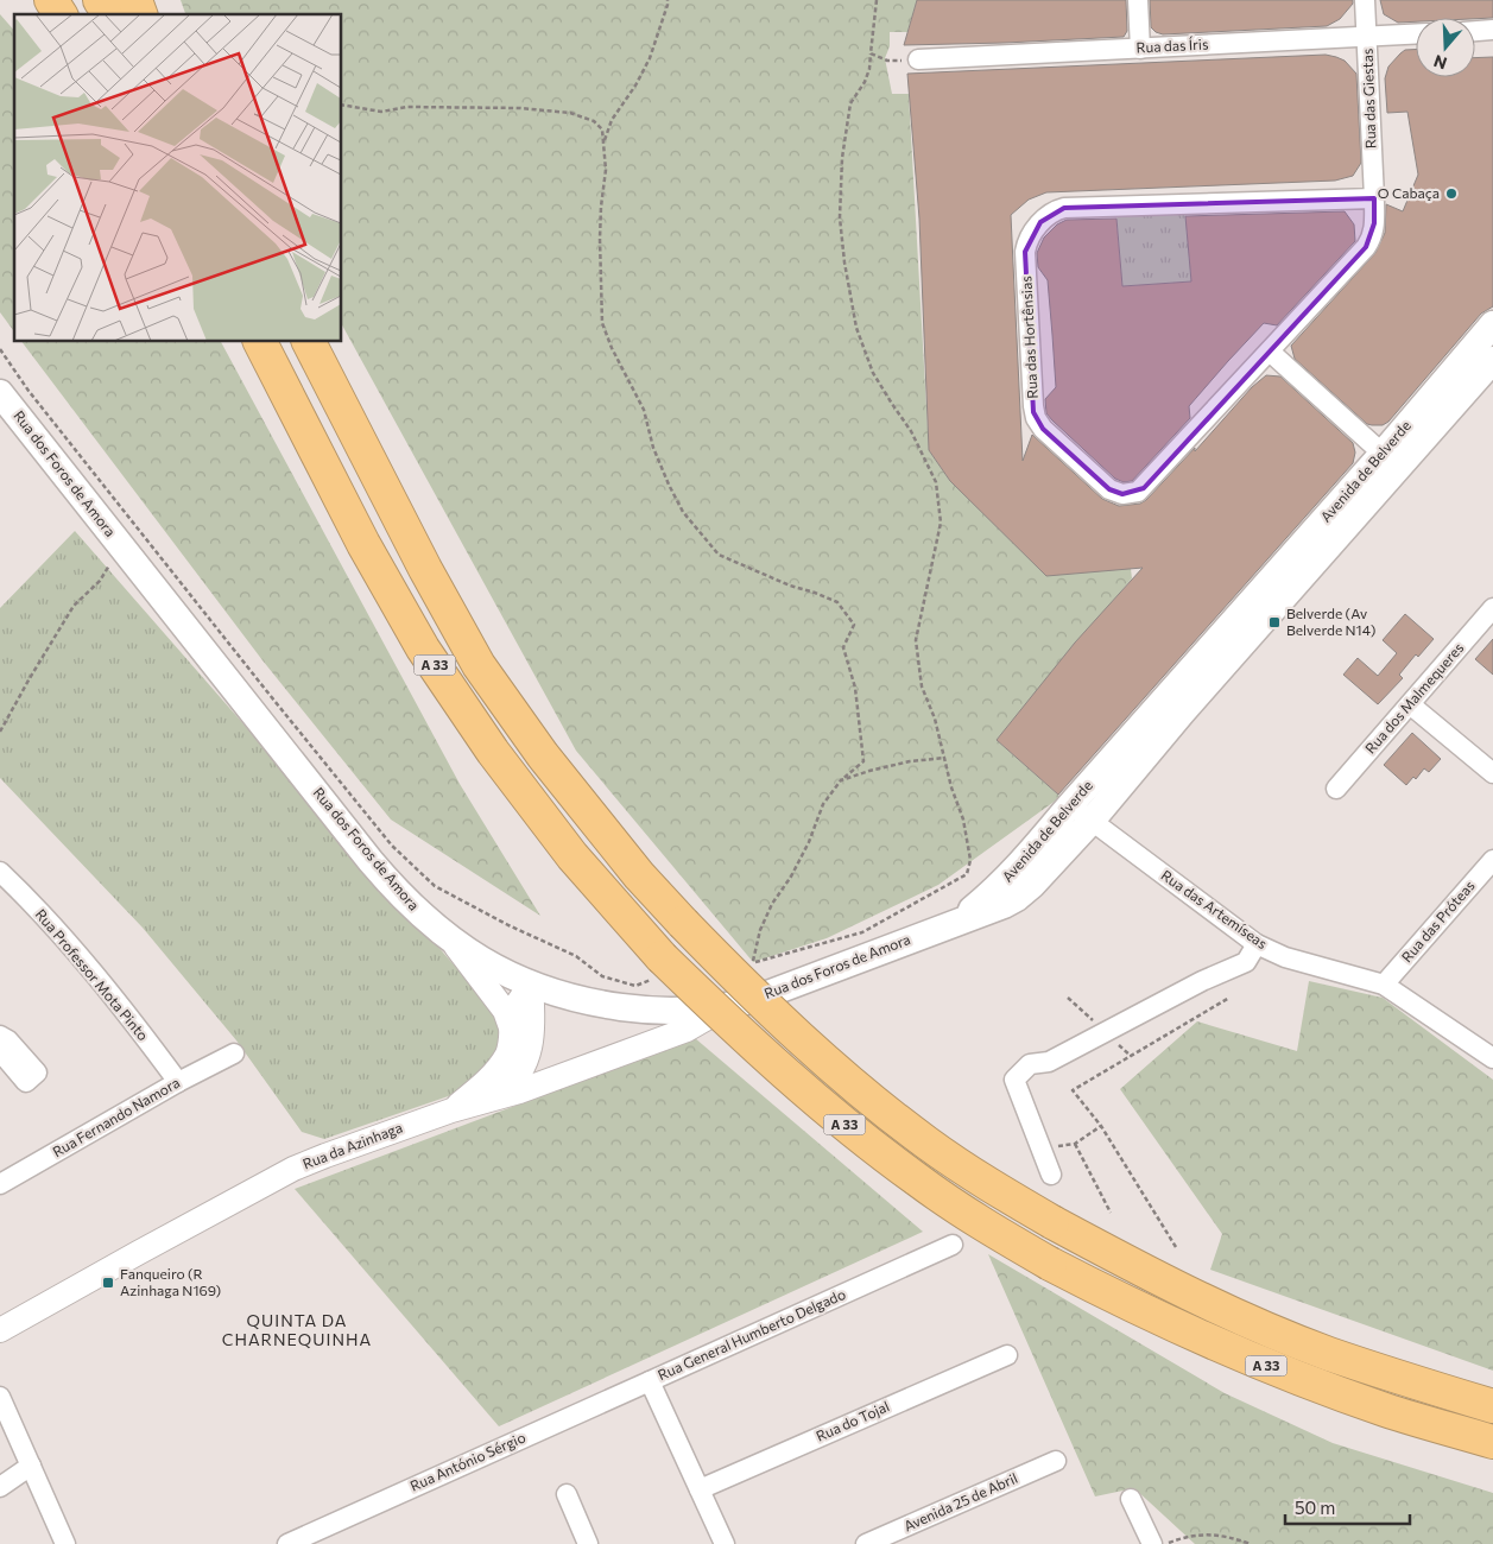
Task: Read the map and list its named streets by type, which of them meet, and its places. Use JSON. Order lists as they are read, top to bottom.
{
  "streets": {
    "highway": ["A 33"],
    "main road": ["Avenida de Belverde", "Rua dos Foros de Amora"],
    "street": [
      "Rua das Íris",
      "Rua das Giestas",
      "Rua das Hortênsias",
      "Rua dos Malmequeres",
      "Rua das Artemíseas",
      "Rua das Próteas",
      "Rua Professor Mota Pinto",
      "Rua Fernando Namora",
      "Rua da Azinhaga",
      "Rua General Humberto Delgado",
      "Rua do Tojal",
      "Rua António Sérgio",
      "Avenida 25 de Abril"
    ]
  },
  "crossings": [
    ["Rua das Íris", "Rua das Giestas"],
    ["Rua das Giestas", "Rua das Hortênsias"],
    ["Avenida de Belverde", "Rua dos Foros de Amora"],
    ["Avenida de Belverde", "Rua das Artemíseas"],
    ["Rua dos Foros de Amora", "Rua da Azinhaga"],
    ["Rua das Artemíseas", "Rua das Próteas"],
    ["Rua Professor Mota Pinto", "Rua Fernando Namora"],
    ["Rua General Humberto Delgado", "Rua do Tojal"],
    ["Rua General Humberto Delgado", "Rua António Sérgio"]
  ],
  "districts": ["QUINTA DA CHARNEQUINHA"],
  "places": {
    "other": ["O Cabaça"],
    "transit": ["Belverde (Av Belverde N14)", "Fanqueiro (R Azinhaga N169)"]
  },
  "scale_bar": "50 m",
  "north": "bottom"
}
